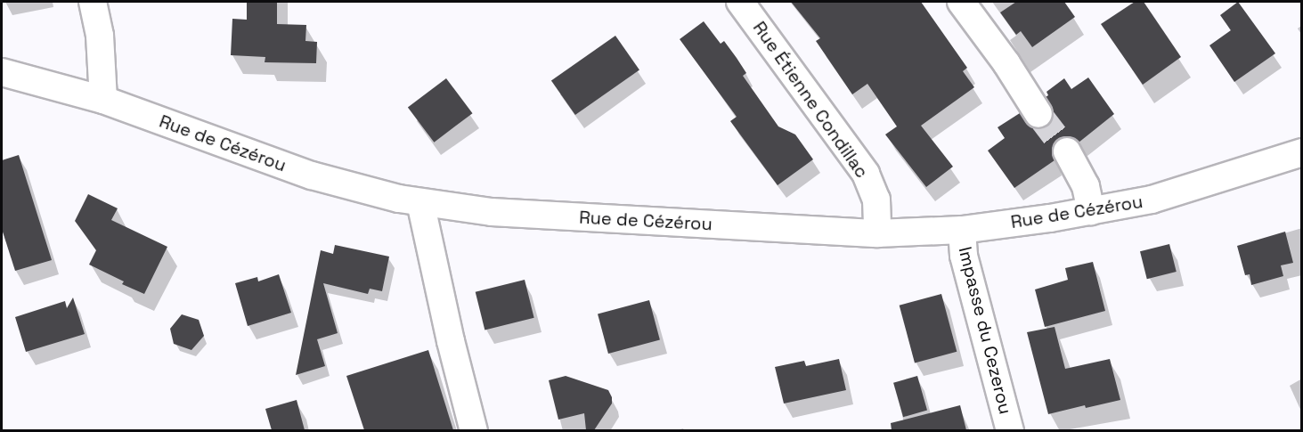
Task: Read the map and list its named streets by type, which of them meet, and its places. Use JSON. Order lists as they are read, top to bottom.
{
  "streets": {
    "street": ["Rue Étienne Condillac", "Rue de Cézérou", "Impasse du Cezerou"]
  },
  "crossings": [
    ["Rue Étienne Condillac", "Rue de Cézérou"],
    ["Rue de Cézérou", "Impasse du Cezerou"]
  ]
}
